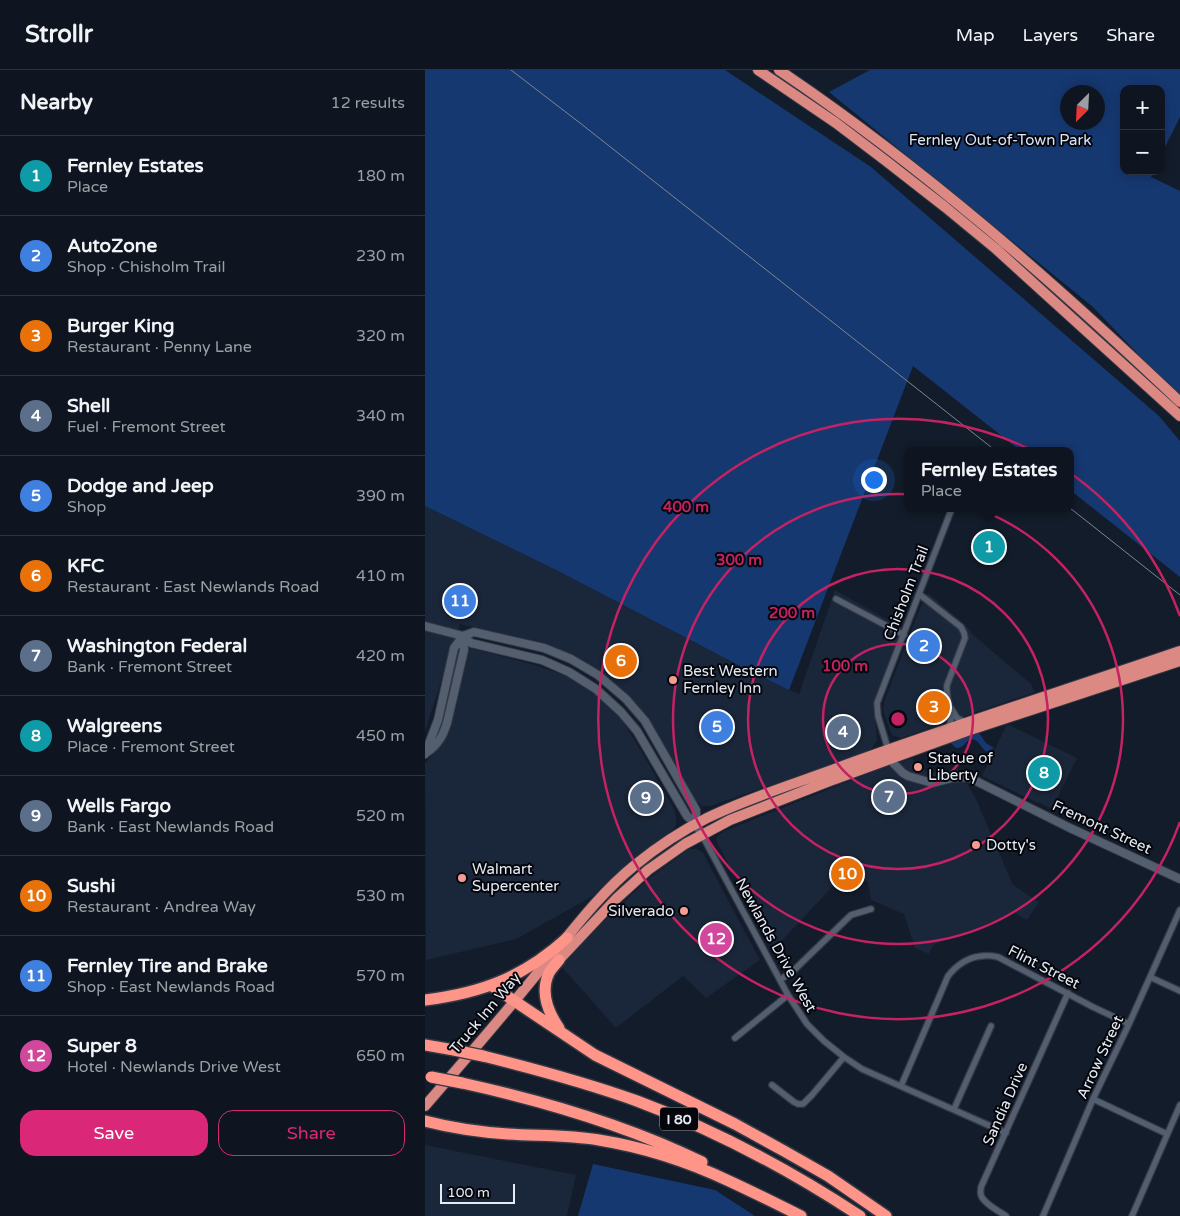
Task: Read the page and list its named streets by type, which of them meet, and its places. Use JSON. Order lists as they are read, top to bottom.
{
  "streets": {
    "highway": ["Truck Inn Way", "I 80"],
    "street": [
      "Chisholm Trail",
      "Fremont Street",
      "Newlands Drive West",
      "Flint Street",
      "Arrow Street",
      "Sandia Drive"
    ]
  },
  "crossings": [
    ["Chisholm Trail", "Fremont Street"],
    ["Fremont Street", "Truck Inn Way"],
    ["Newlands Drive West", "Flint Street"],
    ["Newlands Drive West", "Sandia Drive"],
    ["Flint Street", "Arrow Street"],
    ["Flint Street", "Sandia Drive"]
  ],
  "parks": ["Fernley Out-of-Town Park"],
  "places": [
    "Best Western Fernley Inn",
    "Statue of Liberty",
    "Dotty's",
    "Walmart Supercenter",
    "Silverado"
  ],
  "scale_bar": "100 m",
  "north": "bottom left",
  "page": {
    "header": "Strollr",
    "nav": ["Map", "Layers", "Share"],
    "heading": ["Nearby", "12 results"],
    "map_buttons": ["+", "−"],
    "list": [
      {
        "mark": "1",
        "name": "Fernley Estates",
        "note": "Place",
        "value": "180 m"
      },
      {
        "mark": "2",
        "name": "AutoZone",
        "note": "Shop · Chisholm Trail",
        "value": "230 m"
      },
      {
        "mark": "3",
        "name": "Burger King",
        "note": "Restaurant · Penny Lane",
        "value": "320 m"
      },
      {
        "mark": "4",
        "name": "Shell",
        "note": "Fuel · Fremont Street",
        "value": "340 m"
      },
      {
        "mark": "5",
        "name": "Dodge and Jeep",
        "note": "Shop",
        "value": "390 m"
      },
      {
        "mark": "6",
        "name": "KFC",
        "note": "Restaurant · East Newlands Road",
        "value": "410 m"
      },
      {
        "mark": "7",
        "name": "Washington Federal",
        "note": "Bank · Fremont Street",
        "value": "420 m"
      },
      {
        "mark": "8",
        "name": "Walgreens",
        "note": "Place · Fremont Street",
        "value": "450 m"
      },
      {
        "mark": "9",
        "name": "Wells Fargo",
        "note": "Bank · East Newlands Road",
        "value": "520 m"
      },
      {
        "mark": "10",
        "name": "Sushi",
        "note": "Restaurant · Andrea Way",
        "value": "530 m"
      },
      {
        "mark": "11",
        "name": "Fernley Tire and Brake",
        "note": "Shop · East Newlands Road",
        "value": "570 m"
      },
      {
        "mark": "12",
        "name": "Super 8",
        "note": "Hotel · Newlands Drive West",
        "value": "650 m"
      }
    ],
    "popup": ["Fernley Estates", "Place"],
    "pins": [
      "1",
      "11",
      "2",
      "6",
      "3",
      "5",
      "4",
      "8",
      "7",
      "9",
      "10",
      "12"
    ],
    "buttons": ["Save", "Share"],
    "scale": "100 m"
  },
  "rings": [
    "400 m",
    "300 m",
    "200 m",
    "100 m"
  ]
}
